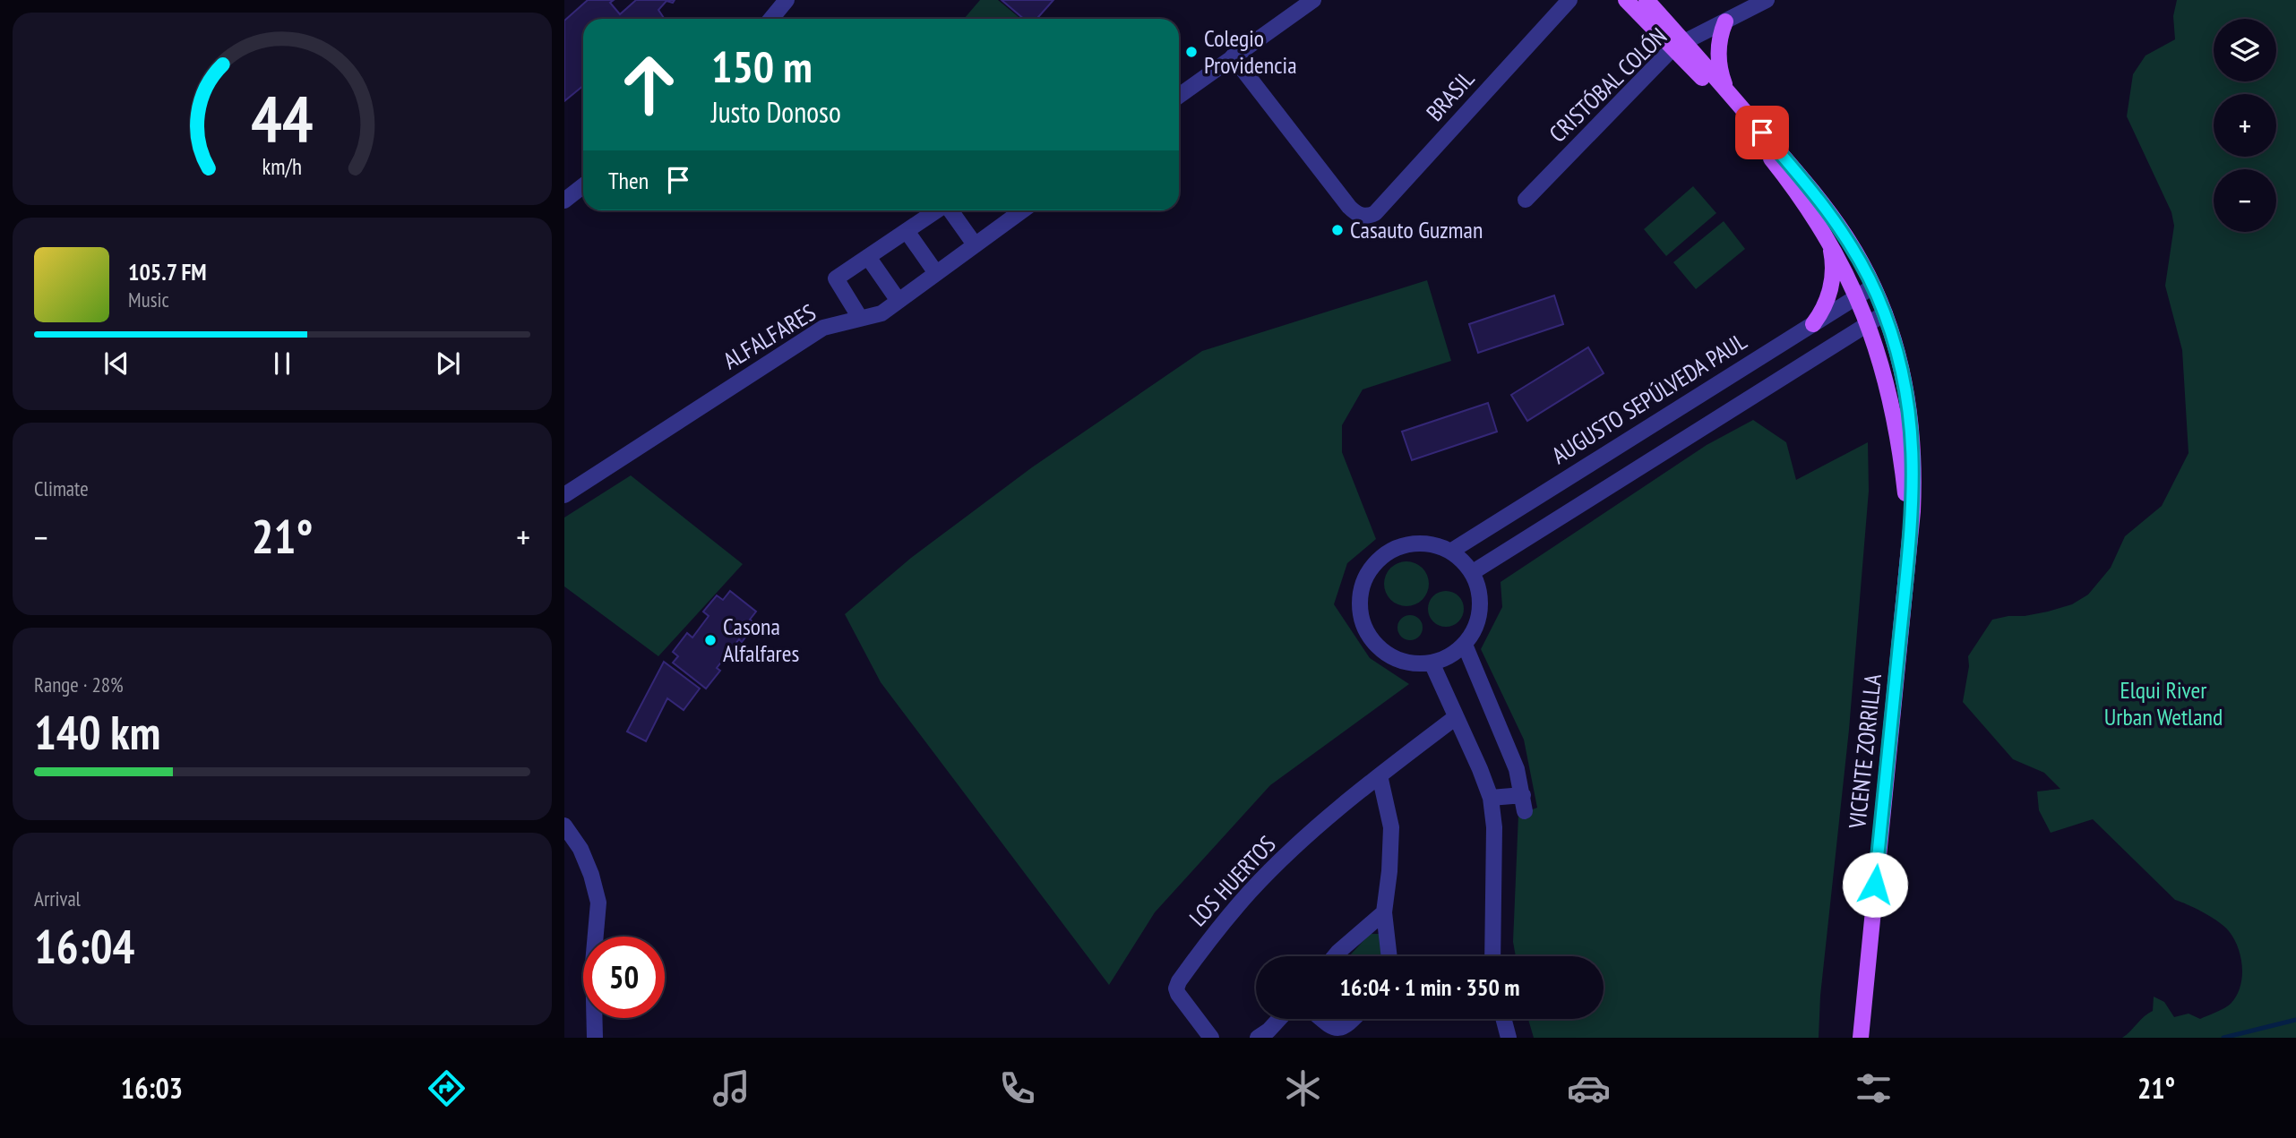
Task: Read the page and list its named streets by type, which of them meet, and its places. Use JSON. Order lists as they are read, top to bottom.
{
  "streets": {
    "main road": ["VICENTE ZORRILLA"],
    "street": [
      "CRISTÓBAL COLÓN",
      "BRASIL",
      "ALFALFARES",
      "AUGUSTO SEPÚLVEDA PAUL",
      "LOS HUERTOS"
    ]
  },
  "parks": ["Elqui River Urban Wetland"],
  "places": ["Colegio Providencia", "Casauto Guzman", "Casona Alfalfares"],
  "page": {
    "map_buttons": ["+", "−"],
    "turn": ["150 m", "Justo Donoso"],
    "then": "Then",
    "song": ["105.7 FM", "Music"],
    "tile": [
      "Climate",
      ["Range · 28%", "140 km"],
      ["Arrival", "16:04"]
    ],
    "heat": ["−", "21°", "+"],
    "limit": "50",
    "trip": "16:04 · 1 min · 350 m",
    "tabs": ["16:03", "21°"],
    "gauge": ["44", "km/h"]
  }
}
